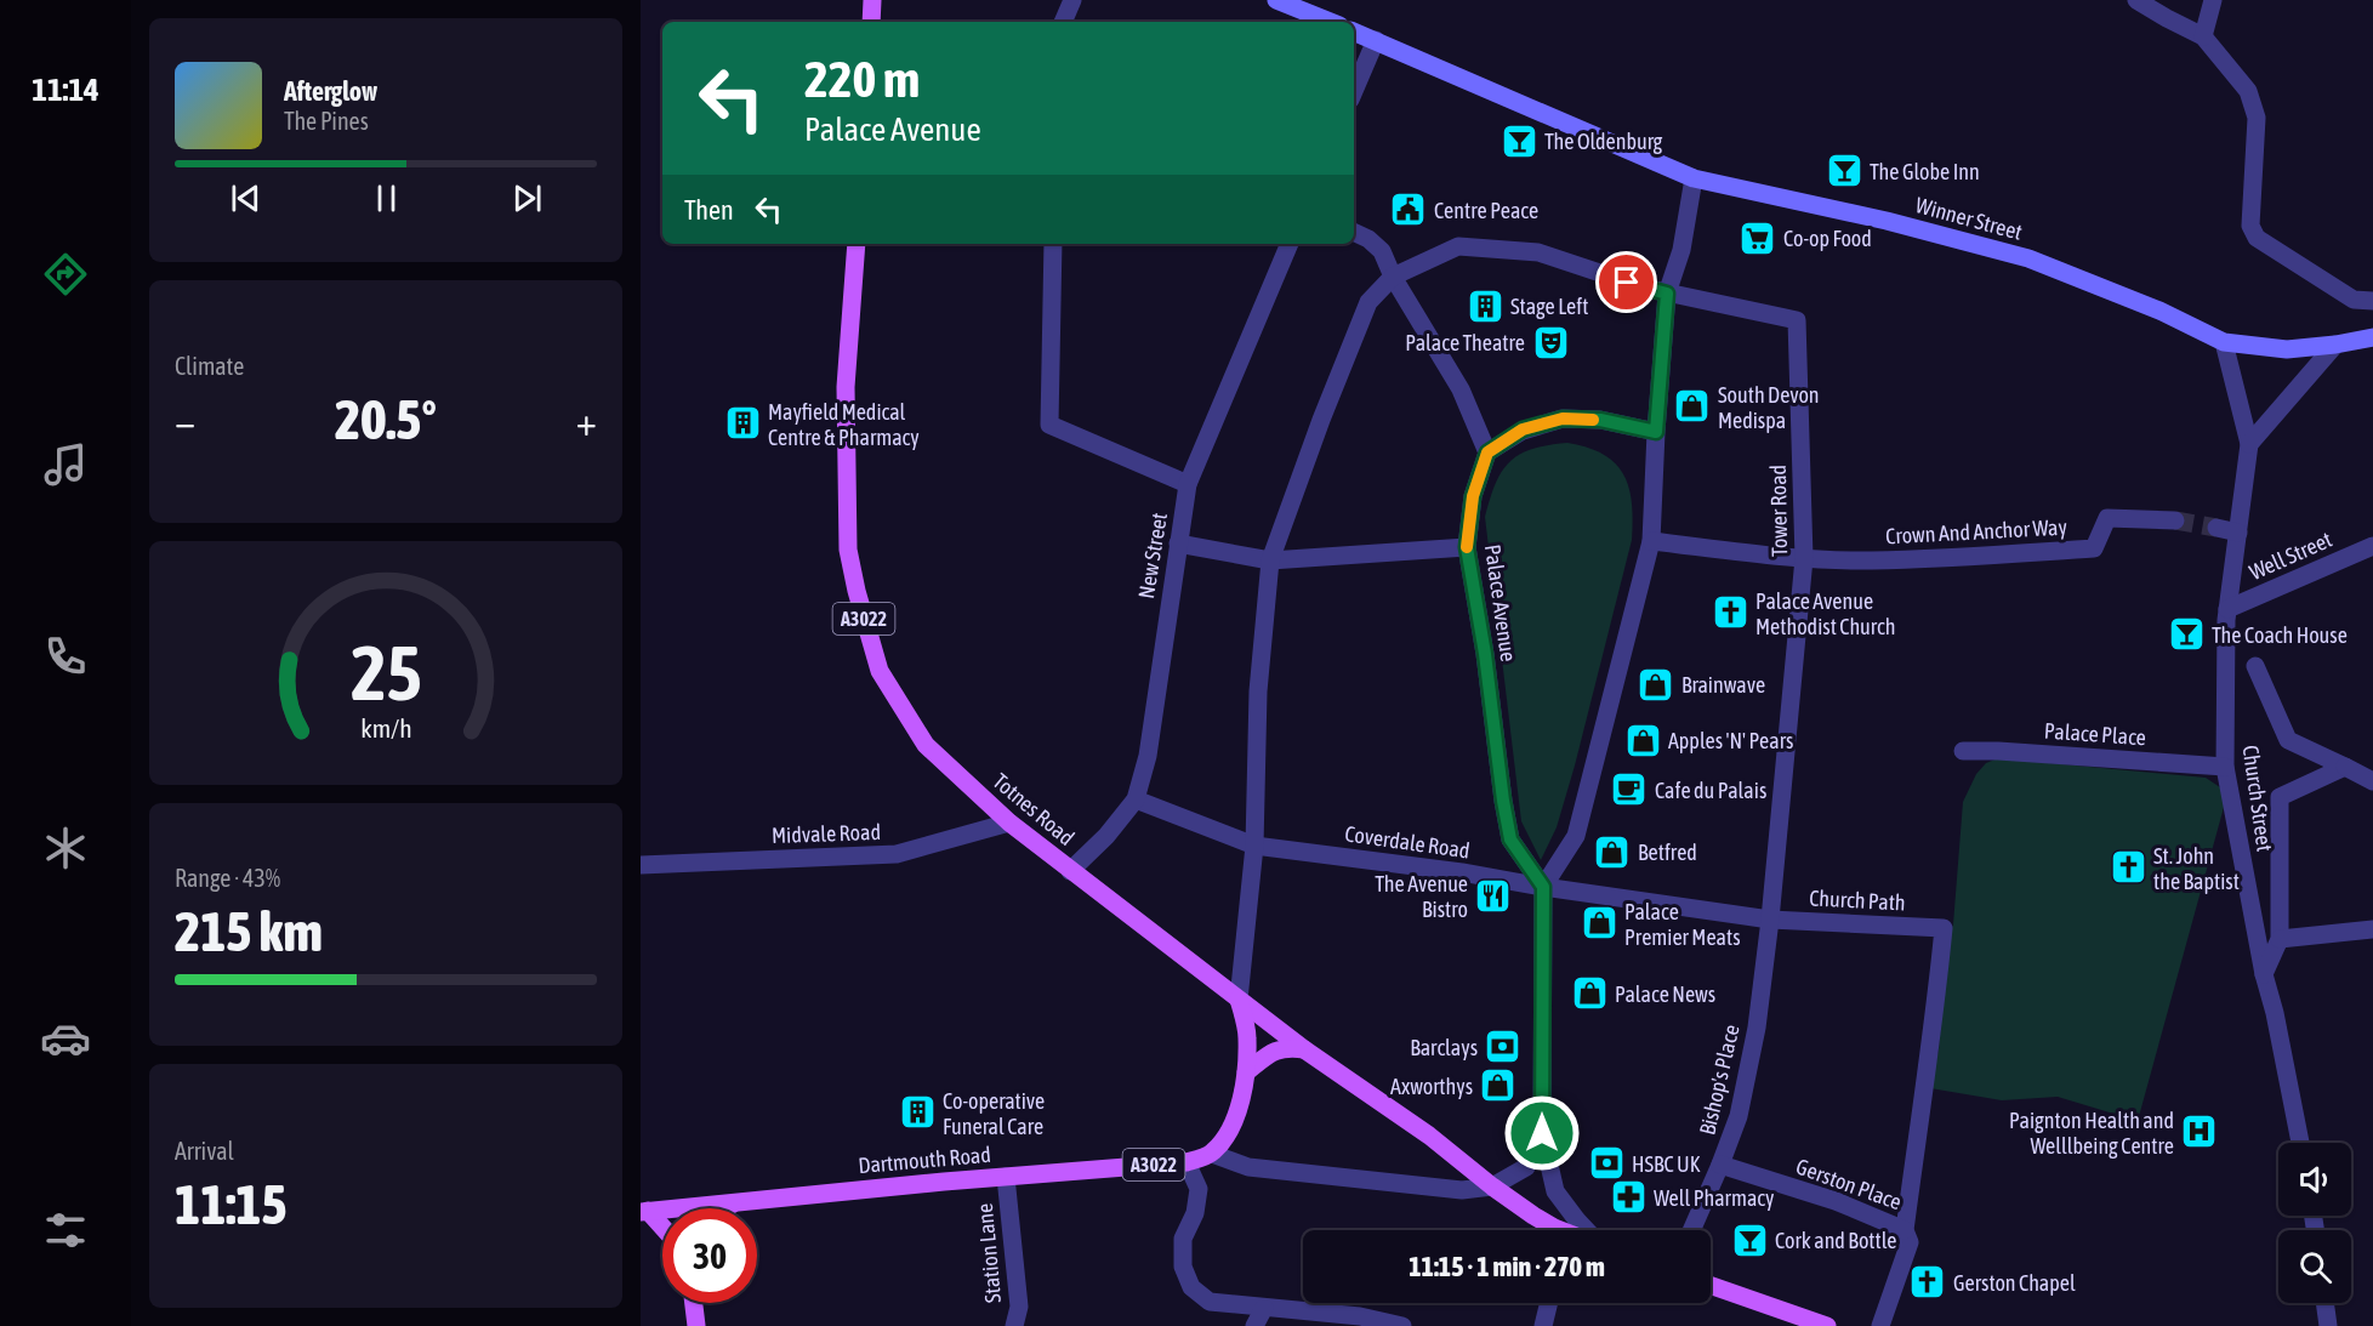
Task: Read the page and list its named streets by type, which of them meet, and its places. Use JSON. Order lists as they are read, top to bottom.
{
  "streets": {
    "main road": ["A3022", "Totnes Road", "Dartmouth Road"],
    "street": [
      "Winner Street",
      "Tower Road",
      "Crown And Anchor Way",
      "New Street",
      "Well Street",
      "Palace Avenue",
      "Palace Place",
      "Church Street",
      "Midvale Road",
      "Coverdale Road",
      "Church Path",
      "Bishop's Place",
      "Gerston Place",
      "Station Lane"
    ]
  },
  "crossings": [
    ["Winner Street", "Church Street"],
    ["Tower Road", "Crown And Anchor Way"],
    ["Tower Road", "Coverdale Road"],
    ["Tower Road", "Church Path"],
    ["Tower Road", "Bishop's Place"],
    ["New Street", "Totnes Road"],
    ["New Street", "Coverdale Road"],
    ["Well Street", "Church Street"],
    ["Palace Avenue", "Coverdale Road"],
    ["A3022", "Totnes Road"],
    ["A3022", "Dartmouth Road"],
    ["Palace Place", "Church Street"],
    ["Totnes Road", "Midvale Road"],
    ["Coverdale Road", "Church Path"],
    ["Coverdale Road", "Bishop's Place"],
    ["Church Path", "Bishop's Place"],
    ["Church Path", "Gerston Place"],
    ["Bishop's Place", "Gerston Place"],
    ["Dartmouth Road", "Station Lane"]
  ],
  "places": {
    "bar": [
      "The Oldenburg",
      "The Globe Inn",
      "The Coach House",
      "Cork and Bottle"
    ],
    "public building": ["Centre Peace"],
    "supermarket": ["Co-op Food"],
    "building": ["Stage Left", "Mayfield Medical Centre & Pharmacy", "Co-operative Funeral Care"],
    "theatre": ["Palace Theatre"],
    "shop": [
      "South Devon Medispa",
      "Brainwave",
      "Apples 'N' Pears",
      "Betfred",
      "Palace Premier Meats",
      "Palace News",
      "Axworthys"
    ],
    "church": ["Palace Avenue Methodist Church", "St. John the Baptist", "Gerston Chapel"],
    "cafe": ["Cafe du Palais"],
    "restaurant": ["The Avenue Bistro"],
    "bank": ["Barclays", "HSBC UK"],
    "hospital": ["Paignton Health and Welllbeing Centre"],
    "pharmacy": ["Well Pharmacy"]
  },
  "page": {
    "tabs": "11:14",
    "turn": ["220 m", "Palace Avenue"],
    "song": ["Afterglow", "The Pines"],
    "then": "Then",
    "tile": [
      "Climate",
      ["Range · 43%", "215 km"],
      ["Arrival", "11:15"]
    ],
    "heat": ["−", "20.5°", "+"],
    "limit": "30",
    "trip": "11:15 · 1 min · 270 m",
    "gauge": ["25", "km/h"]
  }
}
